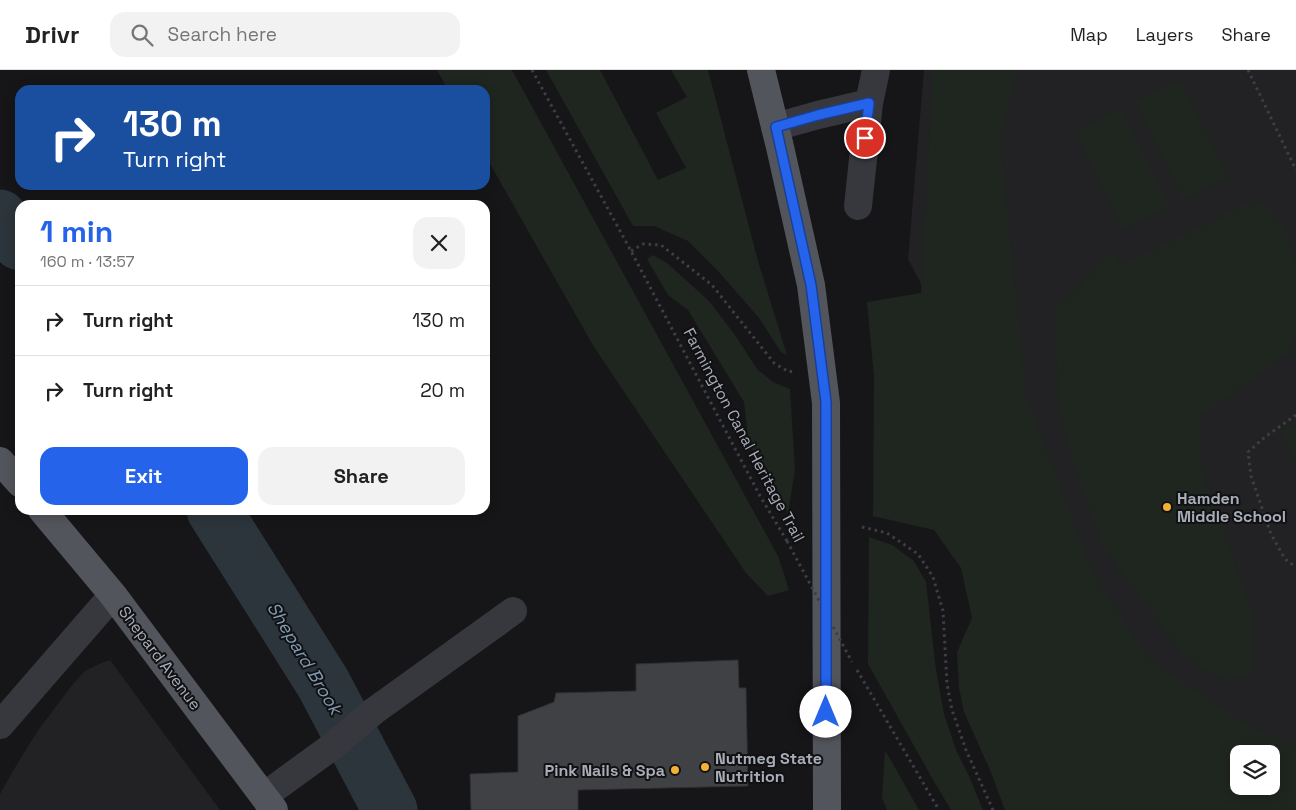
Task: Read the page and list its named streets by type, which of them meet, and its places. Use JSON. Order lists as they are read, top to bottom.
{
  "streets": {
    "main road": ["Shepard Avenue"],
    "path": ["Farmington Canal Heritage Trail"]
  },
  "water": ["Shepard Brook"],
  "places": ["Hamden Middle School", "Nutmeg State Nutrition", "Pink Nails & Spa"],
  "page": {
    "header": "Drivr",
    "search": "Search here",
    "nav": ["Map", "Layers", "Share"],
    "turn": ["130 m", "Turn right"],
    "heading": ["1 min", "160 m · 13:57"],
    "list": [
      {
        "name": "Turn right",
        "value": "130 m"
      },
      {
        "name": "Turn right",
        "value": "20 m"
      }
    ],
    "buttons": ["Exit", "Share"]
  }
}
